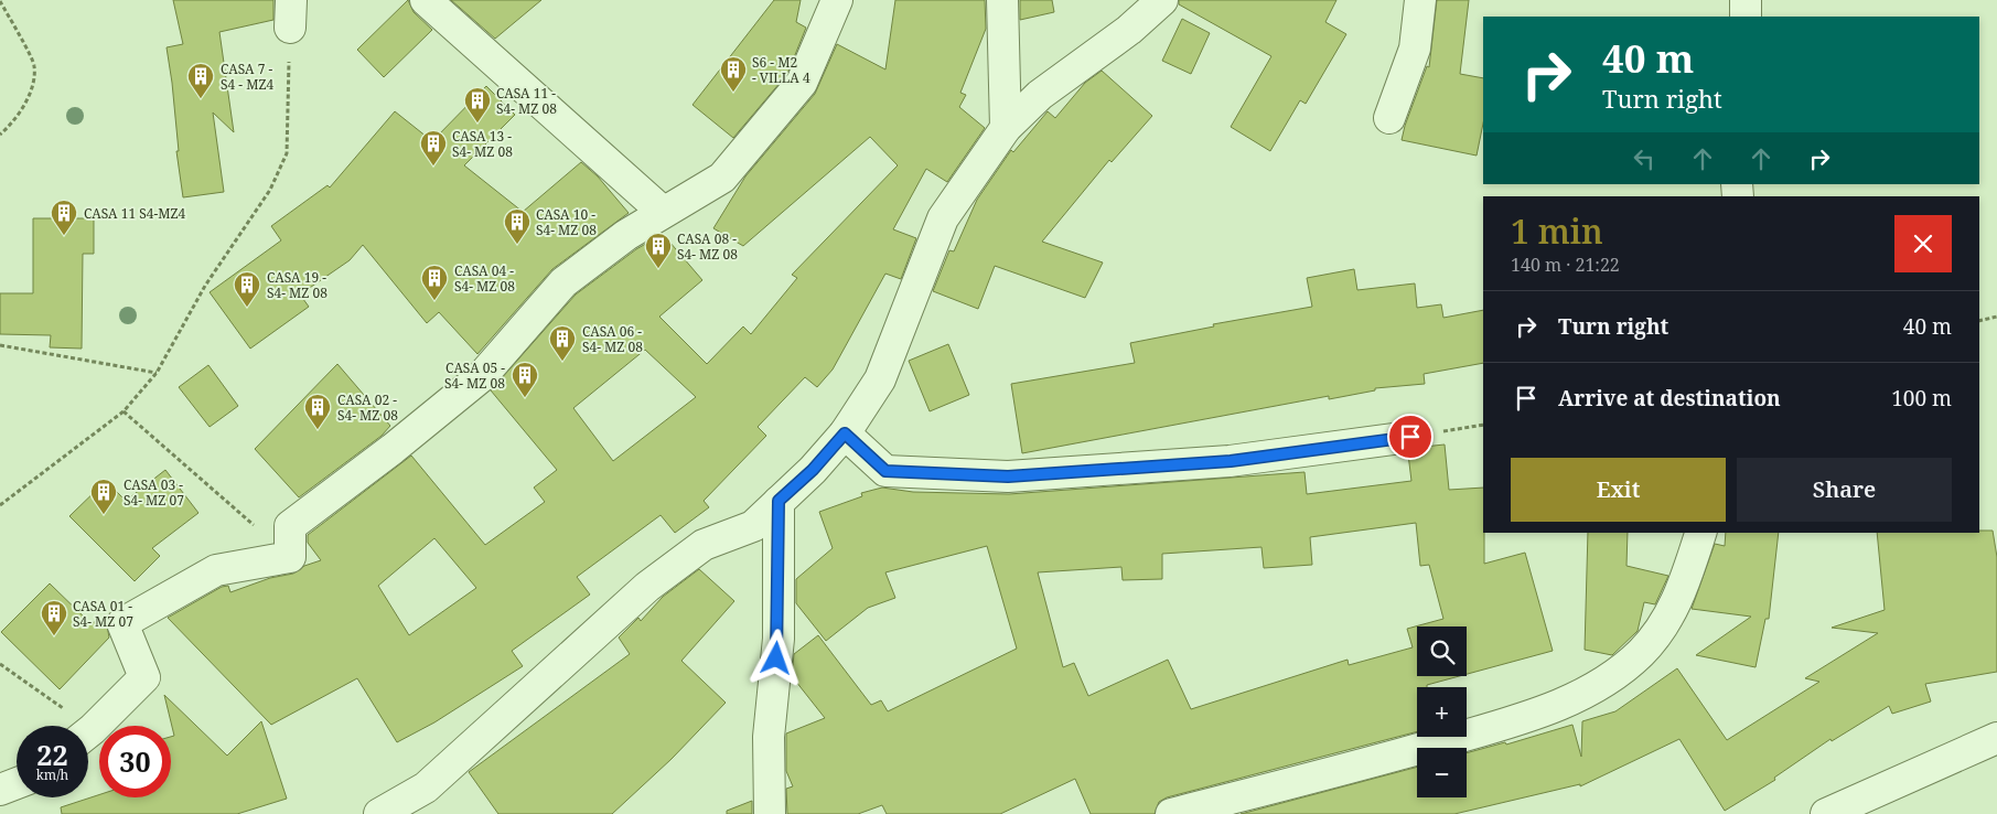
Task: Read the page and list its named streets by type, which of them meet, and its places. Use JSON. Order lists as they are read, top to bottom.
{
  "places": {
    "building": [
      "S6 - M2 - VILLA 4",
      "CASA 7 - S4 - MZ4",
      "CASA 11 - S4- MZ 08",
      "CASA 13 - S4- MZ 08",
      "CASA 11 S4-MZ4",
      "CASA 10 - S4- MZ 08",
      "CASA 08 - S4- MZ 08",
      "CASA 04 - S4- MZ 08",
      "CASA 19 - S4- MZ 08",
      "CASA 06 - S4- MZ 08",
      "CASA 05 - S4- MZ 08",
      "CASA 02 - S4- MZ 08",
      "CASA 03 - S4- MZ 07",
      "CASA 01 - S4- MZ 07"
    ]
  },
  "page": {
    "turn": ["40 m", "Turn right"],
    "heading": ["1 min", "140 m · 21:22"],
    "list": [
      {
        "name": "Turn right",
        "value": "40 m"
      },
      {
        "name": "Arrive at destination",
        "value": "100 m"
      }
    ],
    "buttons": ["Exit", "Share"],
    "map_buttons": ["+", "−"],
    "speed": "22 km/h",
    "limit": "30"
  }
}
